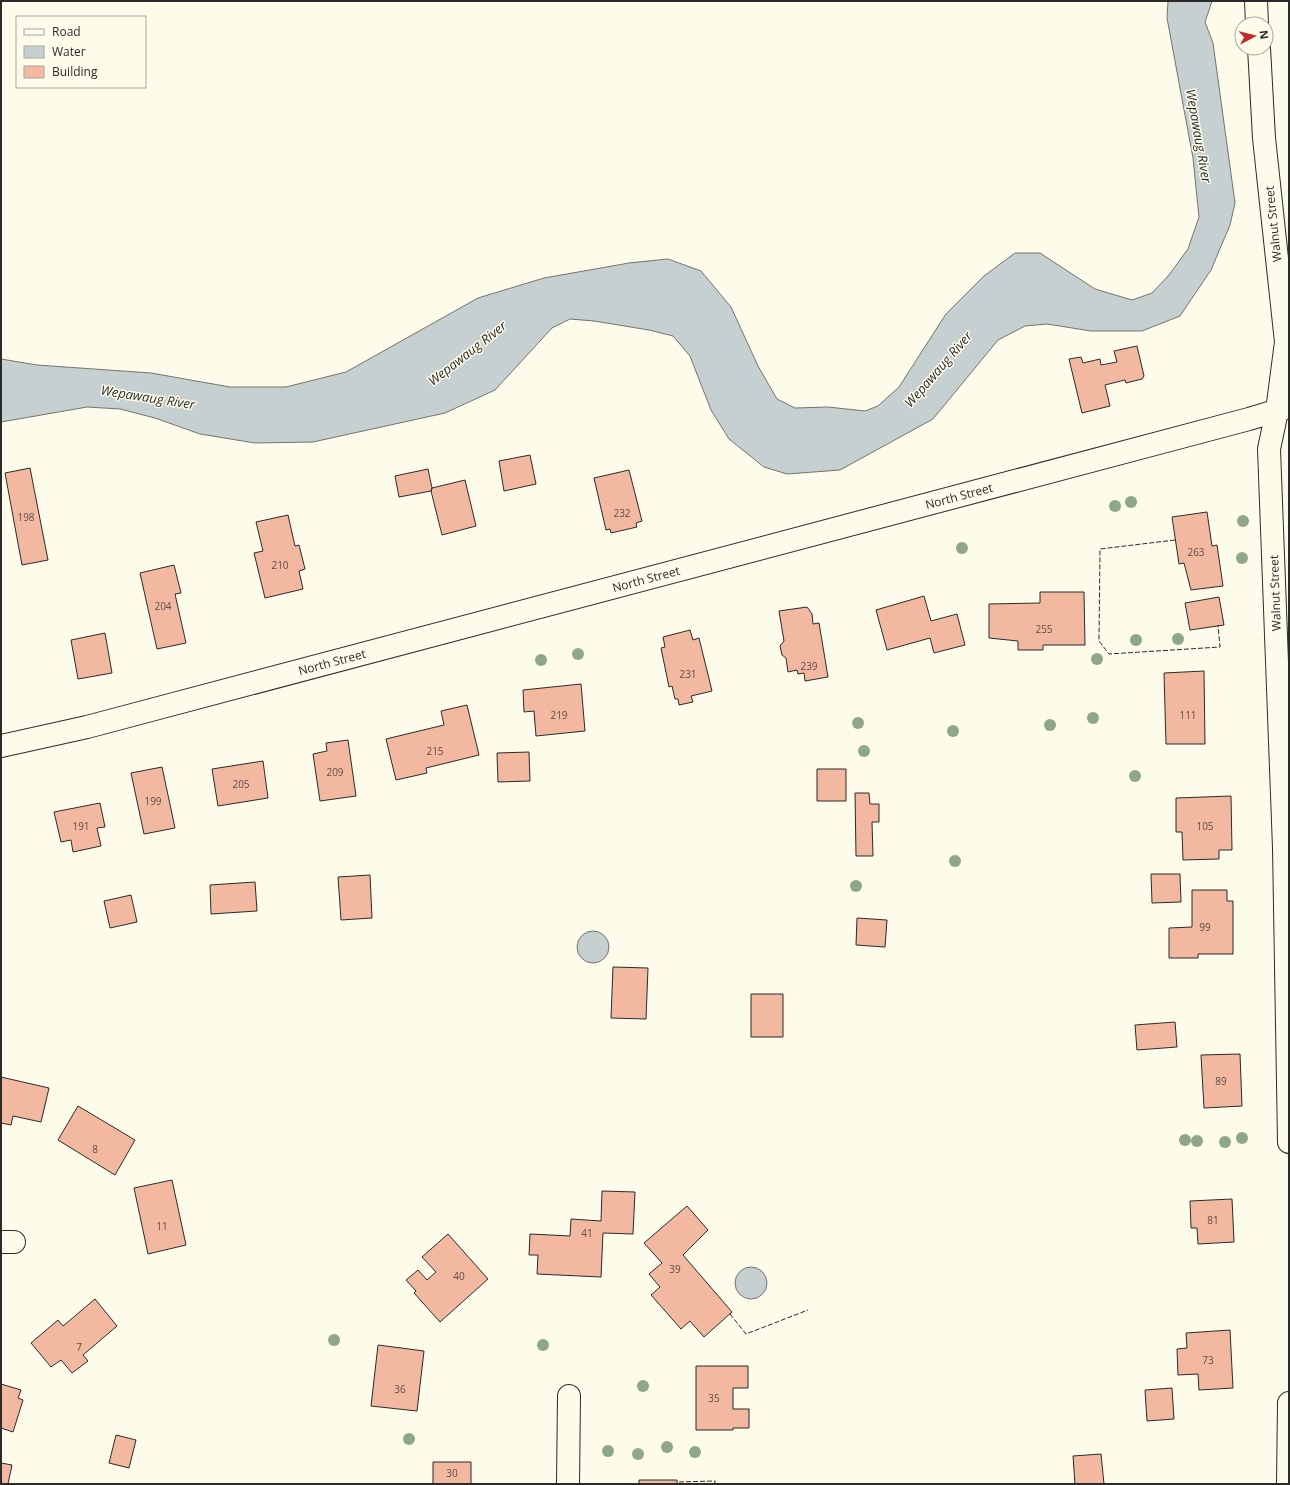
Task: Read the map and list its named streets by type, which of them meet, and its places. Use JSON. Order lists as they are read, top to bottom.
{
  "streets": {
    "main road": ["Walnut Street", "North Street"]
  },
  "crossings": [
    ["Walnut Street", "North Street"]
  ],
  "water": ["Wepawaug River"],
  "house_numbers": [
    "232",
    "198",
    "263",
    "210",
    "204",
    "255",
    "239",
    "231",
    "219",
    "111",
    "215",
    "209",
    "205",
    "199",
    "191",
    "105",
    "99",
    "89",
    "8",
    "81",
    "11",
    "41",
    "39",
    "40",
    "7",
    "73",
    "36",
    "35",
    "30"
  ],
  "legend": ["Road", "Water", "Building"],
  "north": "right"
}
